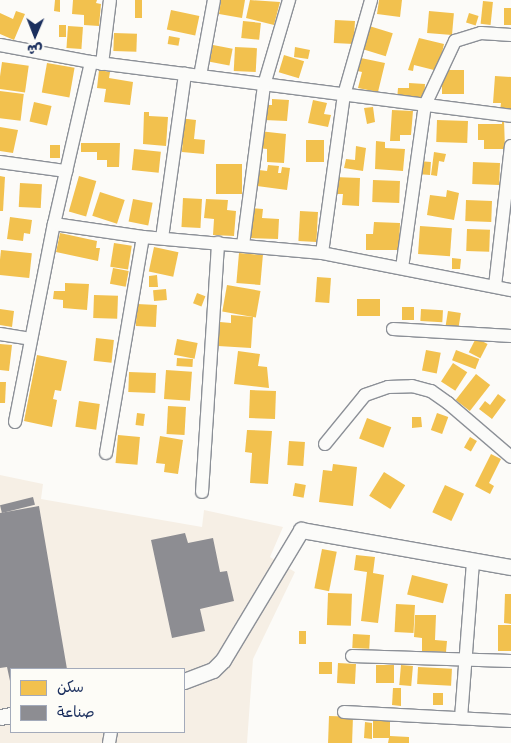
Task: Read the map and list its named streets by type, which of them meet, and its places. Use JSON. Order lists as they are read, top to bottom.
{
  "legend": ["سكن", "صناعة"],
  "north": "bottom"
}
